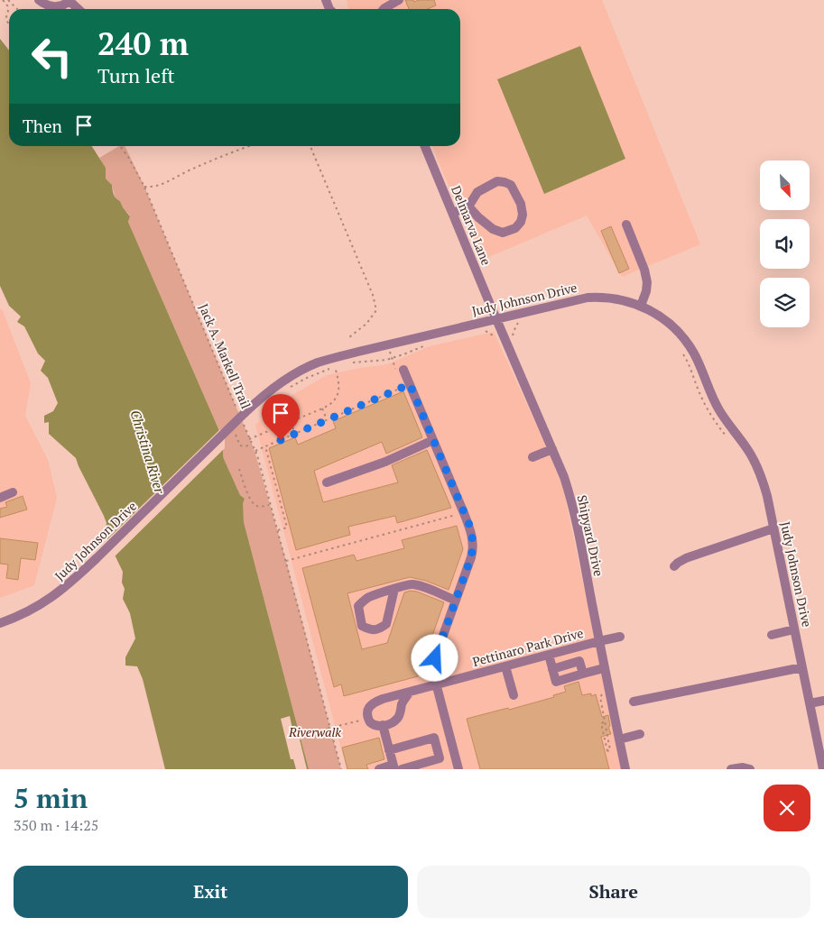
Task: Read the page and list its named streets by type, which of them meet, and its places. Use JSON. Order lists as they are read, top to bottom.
{
  "streets": {
    "street": [
      "Delmarva Lane",
      "Judy Johnson Drive",
      "Shipyard Drive",
      "Pettinaro Park Drive"
    ],
    "path": ["Jack A. Markell Trail"]
  },
  "crossings": [
    ["Delmarva Lane", "Judy Johnson Drive"],
    ["Delmarva Lane", "Shipyard Drive"],
    ["Judy Johnson Drive", "Jack A. Markell Trail"],
    ["Judy Johnson Drive", "Shipyard Drive"],
    ["Shipyard Drive", "Pettinaro Park Drive"]
  ],
  "water": ["Christina River"],
  "parks": ["Riverwalk"],
  "north": "bottom right",
  "page": {
    "turn": ["240 m", "Turn left"],
    "then": "Then",
    "heading": ["5 min", "350 m · 14:25"],
    "buttons": ["Exit", "Share"]
  }
}
